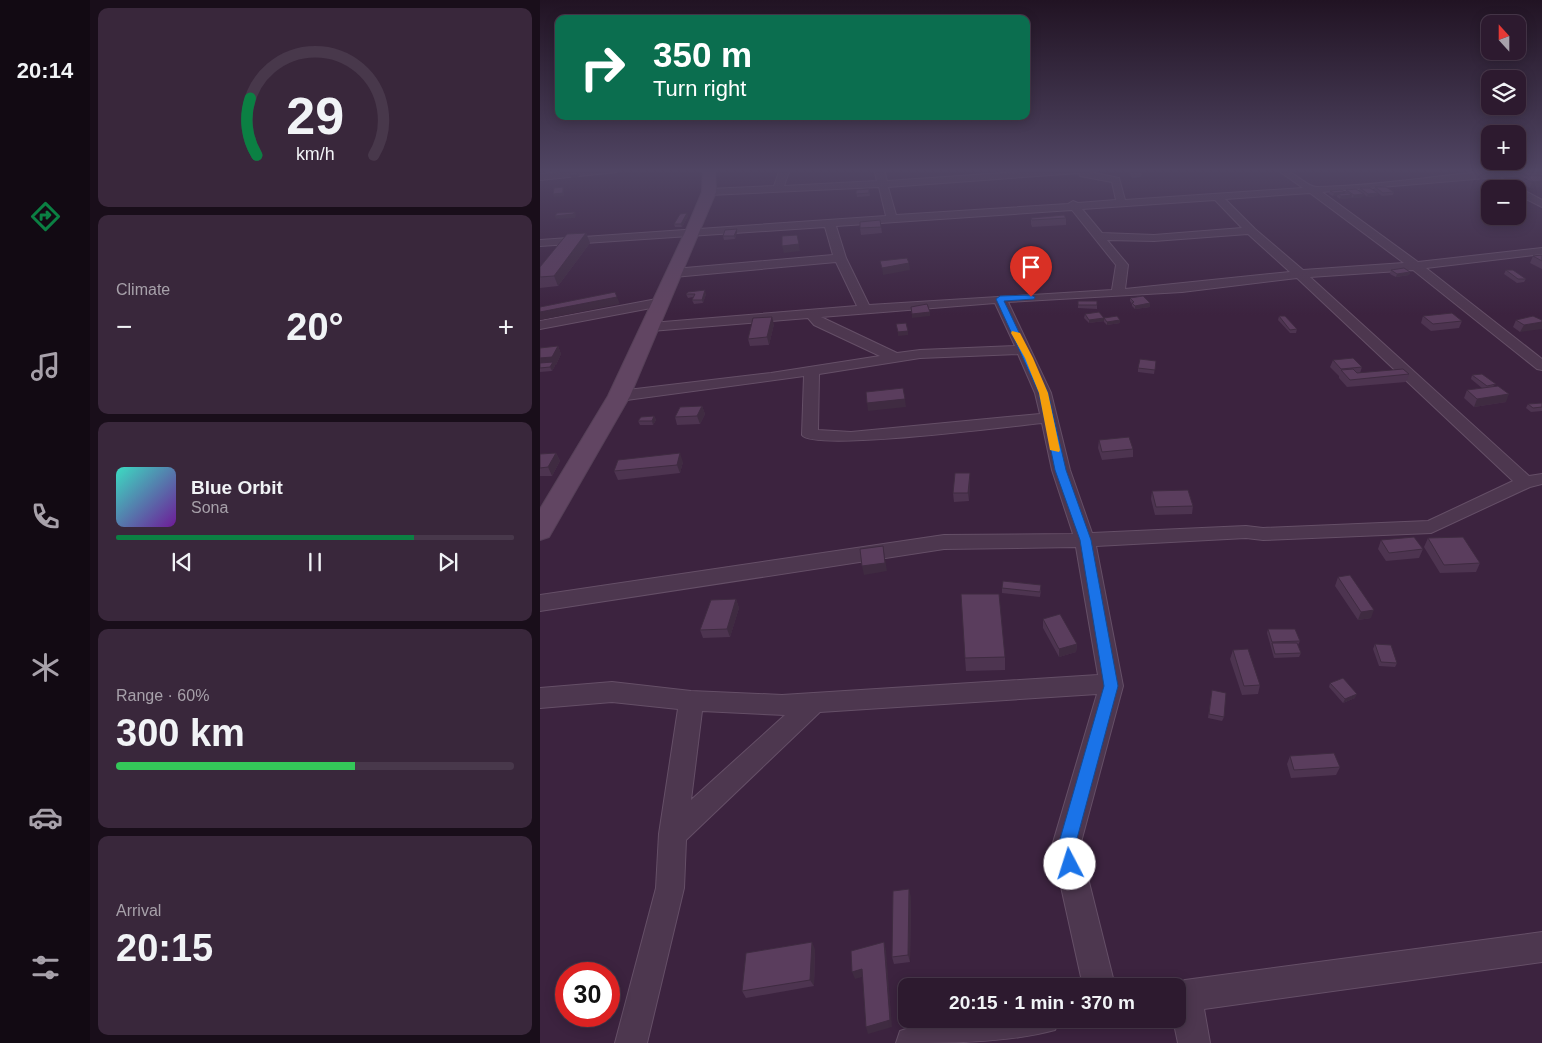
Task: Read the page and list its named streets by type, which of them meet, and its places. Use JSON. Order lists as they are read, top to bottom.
{
  "north": "top",
  "page": {
    "tabs": "20:14",
    "map_buttons": ["+", "−"],
    "turn": ["350 m", "Turn right"],
    "tile": [
      "Climate",
      ["Range · 60%", "300 km"],
      ["Arrival", "20:15"]
    ],
    "heat": ["−", "20°", "+"],
    "song": ["Blue Orbit", "Sona"],
    "limit": "30",
    "trip": "20:15 · 1 min · 370 m",
    "gauge": ["29", "km/h"]
  }
}
